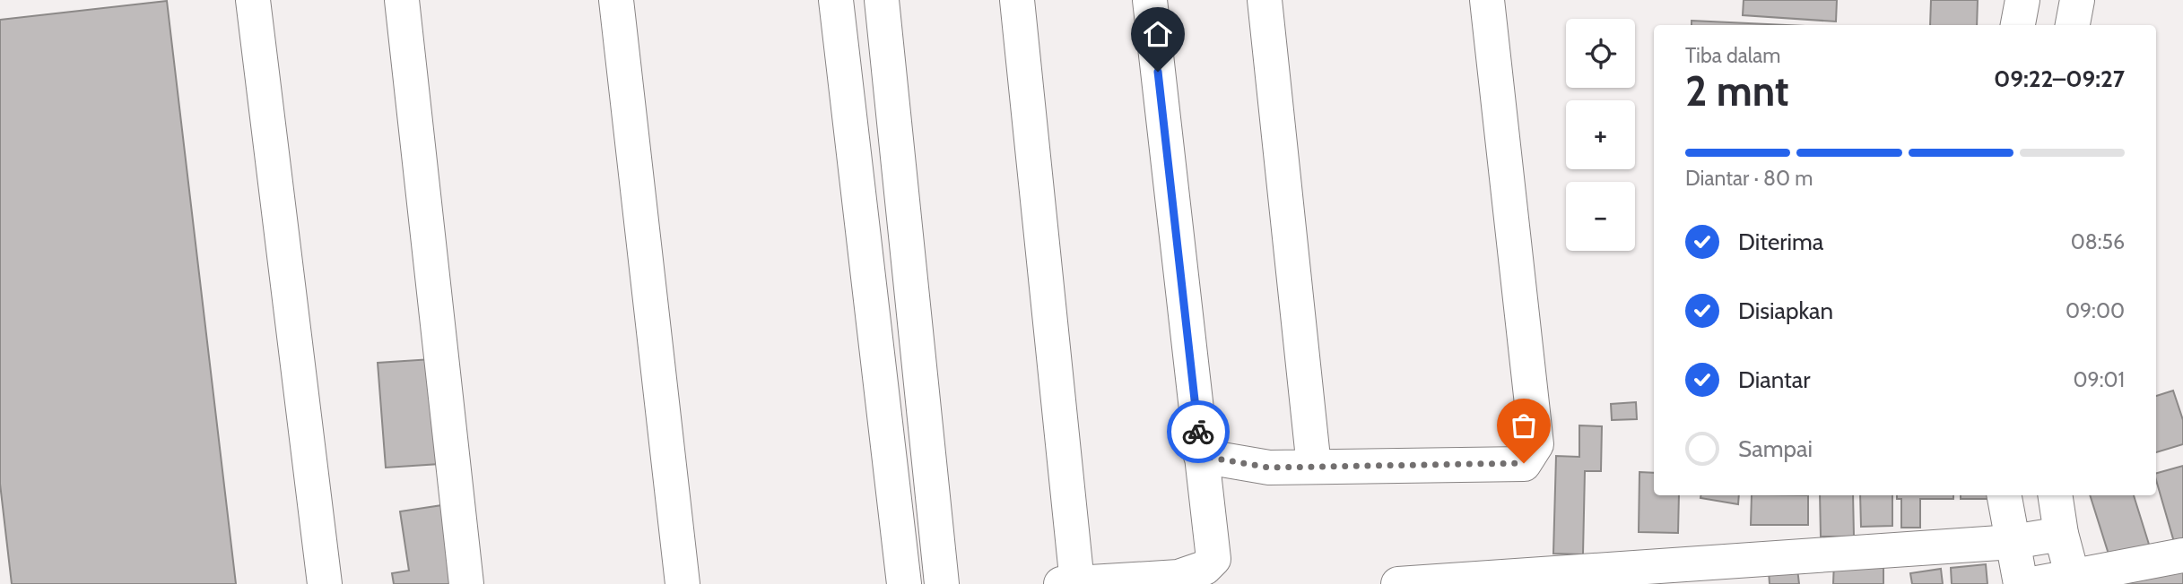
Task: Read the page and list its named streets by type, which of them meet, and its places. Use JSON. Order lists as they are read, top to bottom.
{
  "page": {
    "map_buttons": ["+", "−"],
    "heading": ["2 mnt", "Tiba dalam", "09:22–09:27"],
    "bar": "Diantar · 80 m",
    "list": [
      ["Diterima", "08:56"],
      ["Disiapkan", "09:00"],
      ["Diantar", "09:01"],
      "Sampai"
    ]
  }
}
